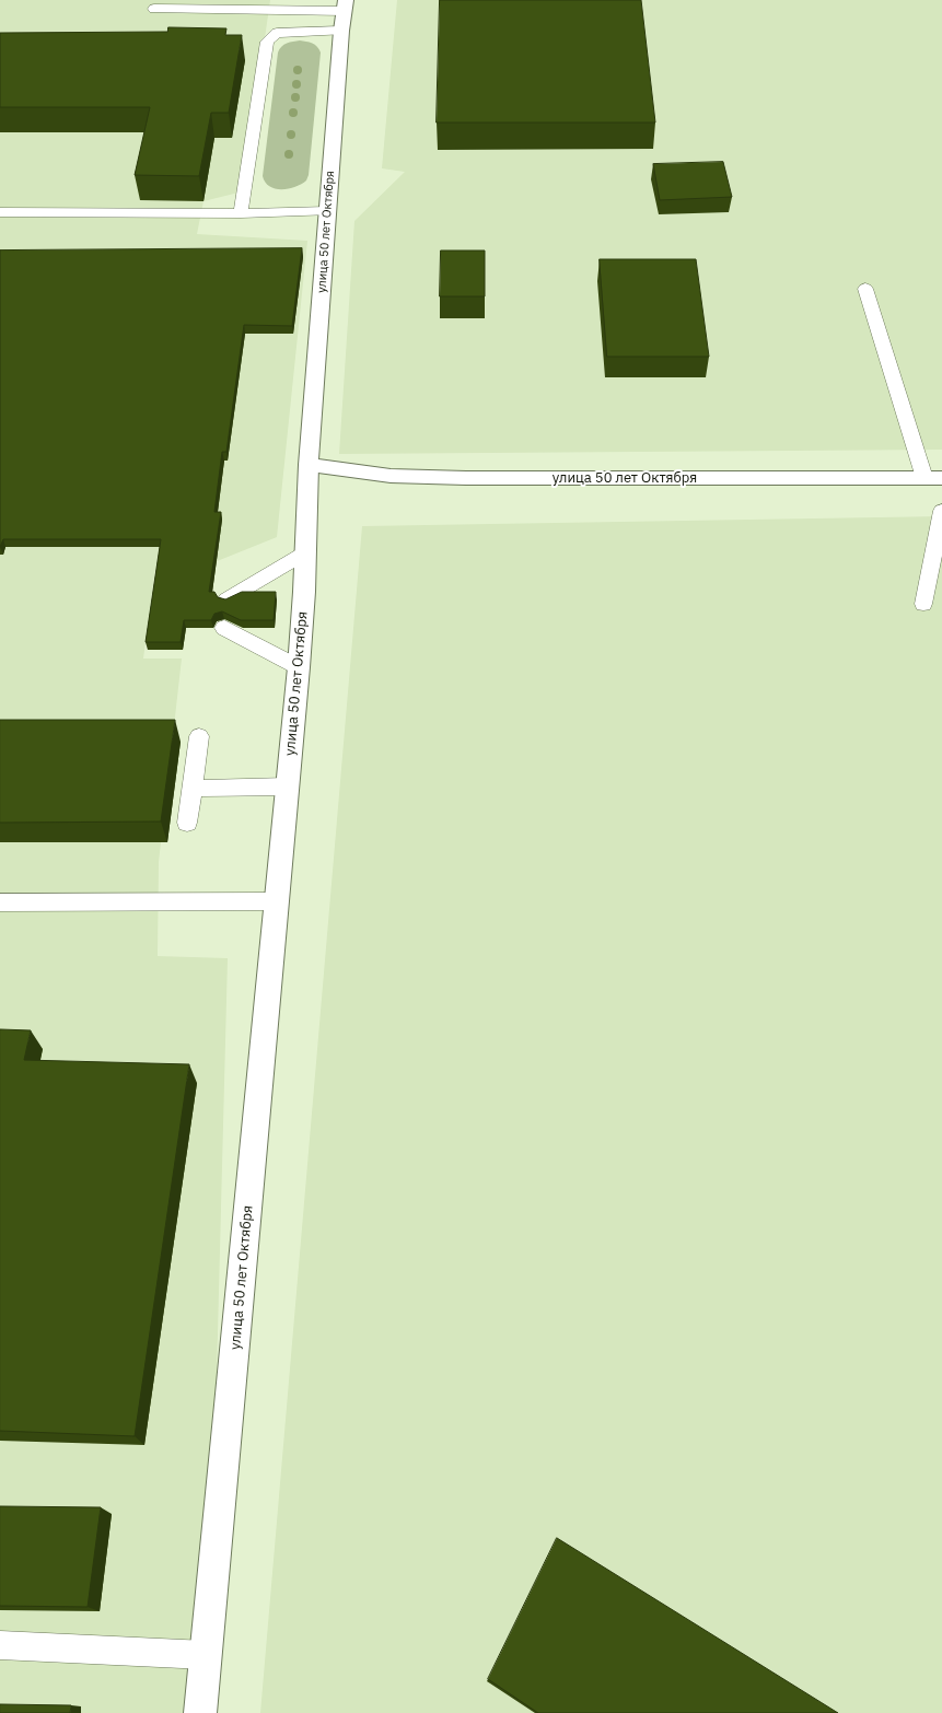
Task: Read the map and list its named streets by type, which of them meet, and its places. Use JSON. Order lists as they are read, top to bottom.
{
  "streets": {
    "street": ["улица 50 лет Октября"]
  }
}
